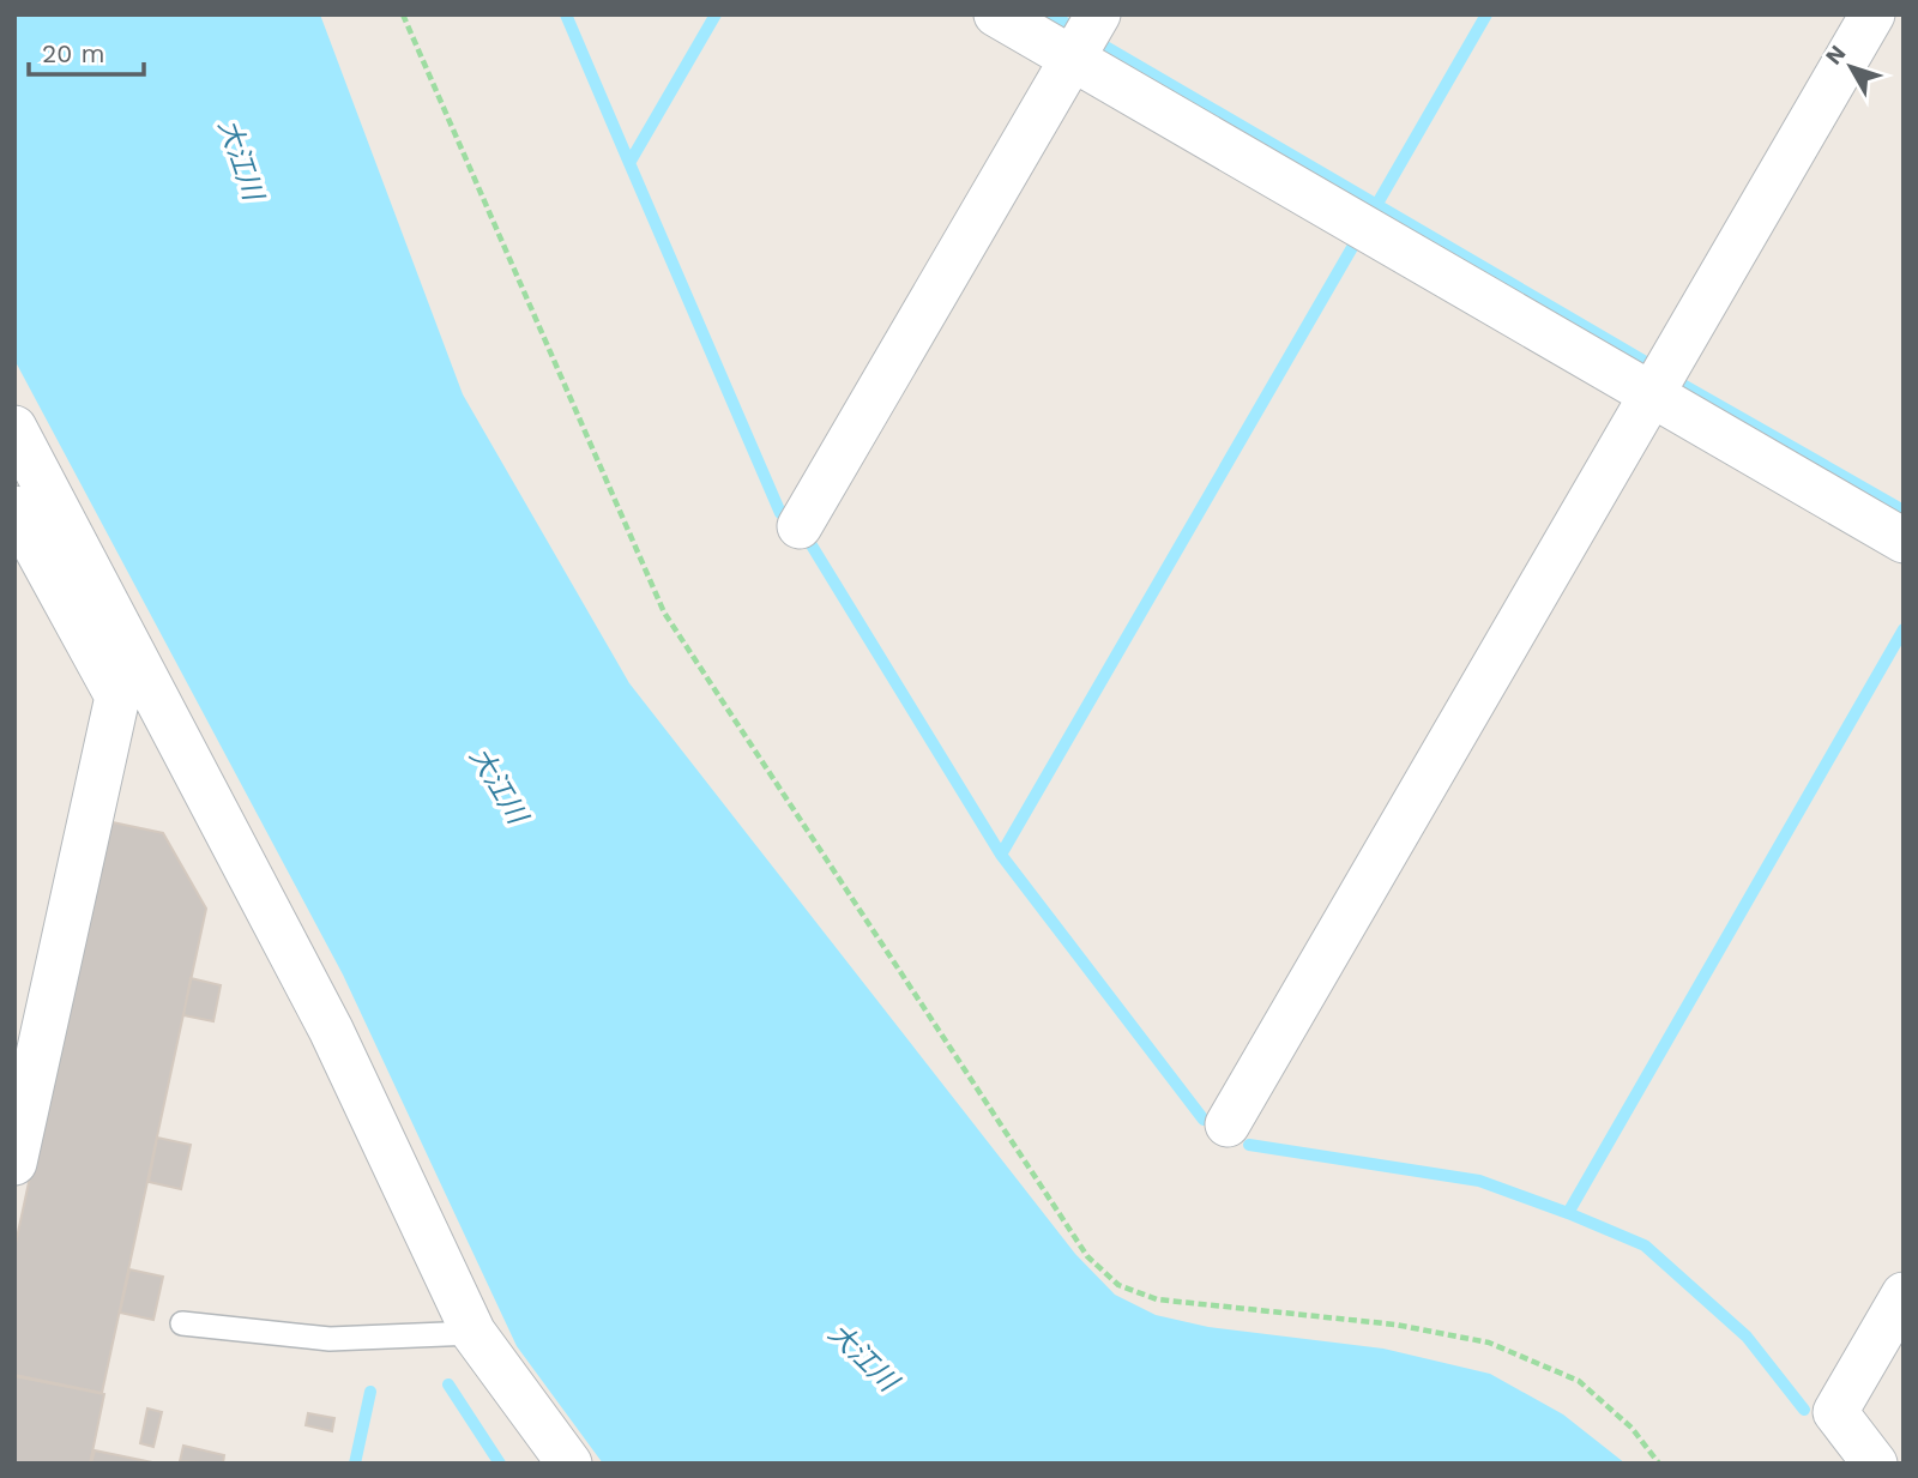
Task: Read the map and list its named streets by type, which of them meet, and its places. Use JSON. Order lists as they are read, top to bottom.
{
  "water": ["大江川"],
  "scale_bar": "20 m",
  "north": "top left"
}
